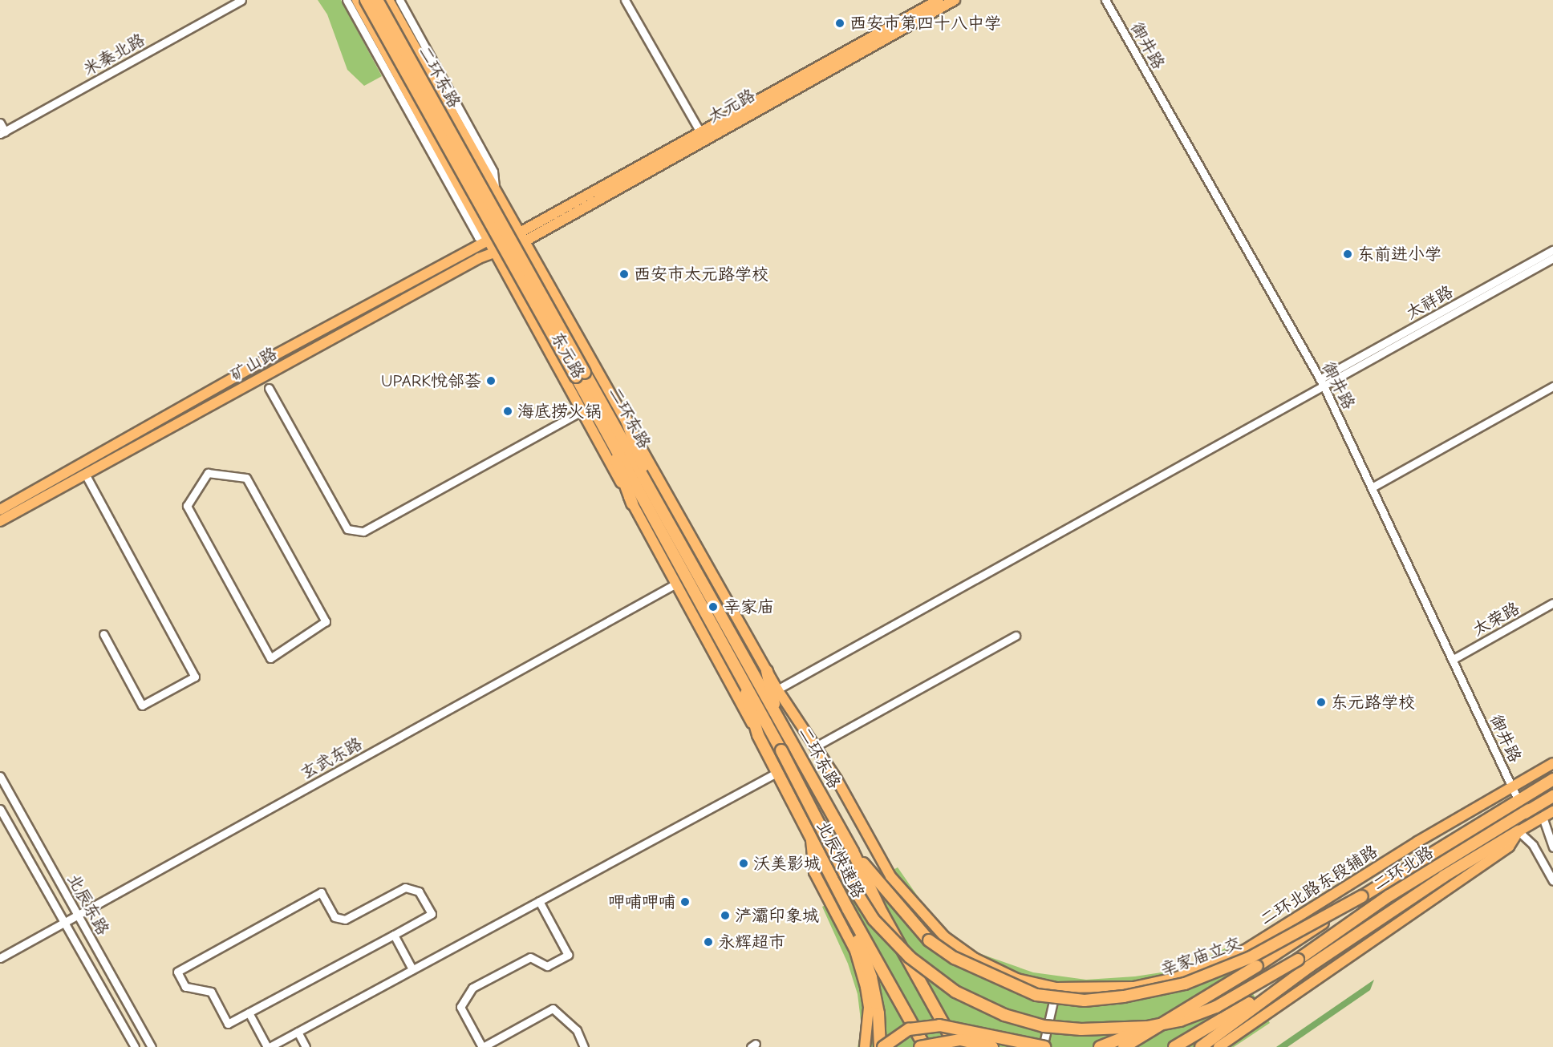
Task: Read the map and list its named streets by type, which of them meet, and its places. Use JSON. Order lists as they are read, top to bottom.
{
  "streets": {
    "highway": [
      "二环东路",
      "北辰快速路",
      "二环北路",
      "辛家庙立交"
    ],
    "main road": [
      "太元路",
      "东元路",
      "矿山路",
      "二环北路东段辅路"
    ],
    "street": [
      "御井路",
      "米秦北路",
      "太祥路",
      "太荣路",
      "玄武东路",
      "北辰东路"
    ]
  },
  "crossings": [
    ["御井路", "太祥路"],
    ["御井路", "太荣路"],
    ["御井路", "二环北路"],
    ["御井路", "二环北路东段辅路"],
    ["二环东路", "北辰快速路"],
    ["二环东路", "辛家庙立交"],
    ["太元路", "东元路"],
    ["太元路", "矿山路"],
    ["东元路", "矿山路"],
    ["东元路", "玄武东路"],
    ["东元路", "北辰快速路"],
    ["东元路", "二环北路东段辅路"],
    ["玄武东路", "北辰东路"],
    ["北辰快速路", "二环北路"],
    ["北辰快速路", "辛家庙立交"],
    ["二环北路", "辛家庙立交"]
  ],
  "places": [
    "西安市第四十八中学",
    "东前进小学",
    "西安市太元路学校",
    "UPARK悦邻荟",
    "海底捞火锅",
    "辛家庙",
    "东元路学校",
    "沃美影城",
    "呷哺呷哺",
    "浐灞印象城",
    "永辉超市"
  ]
}
